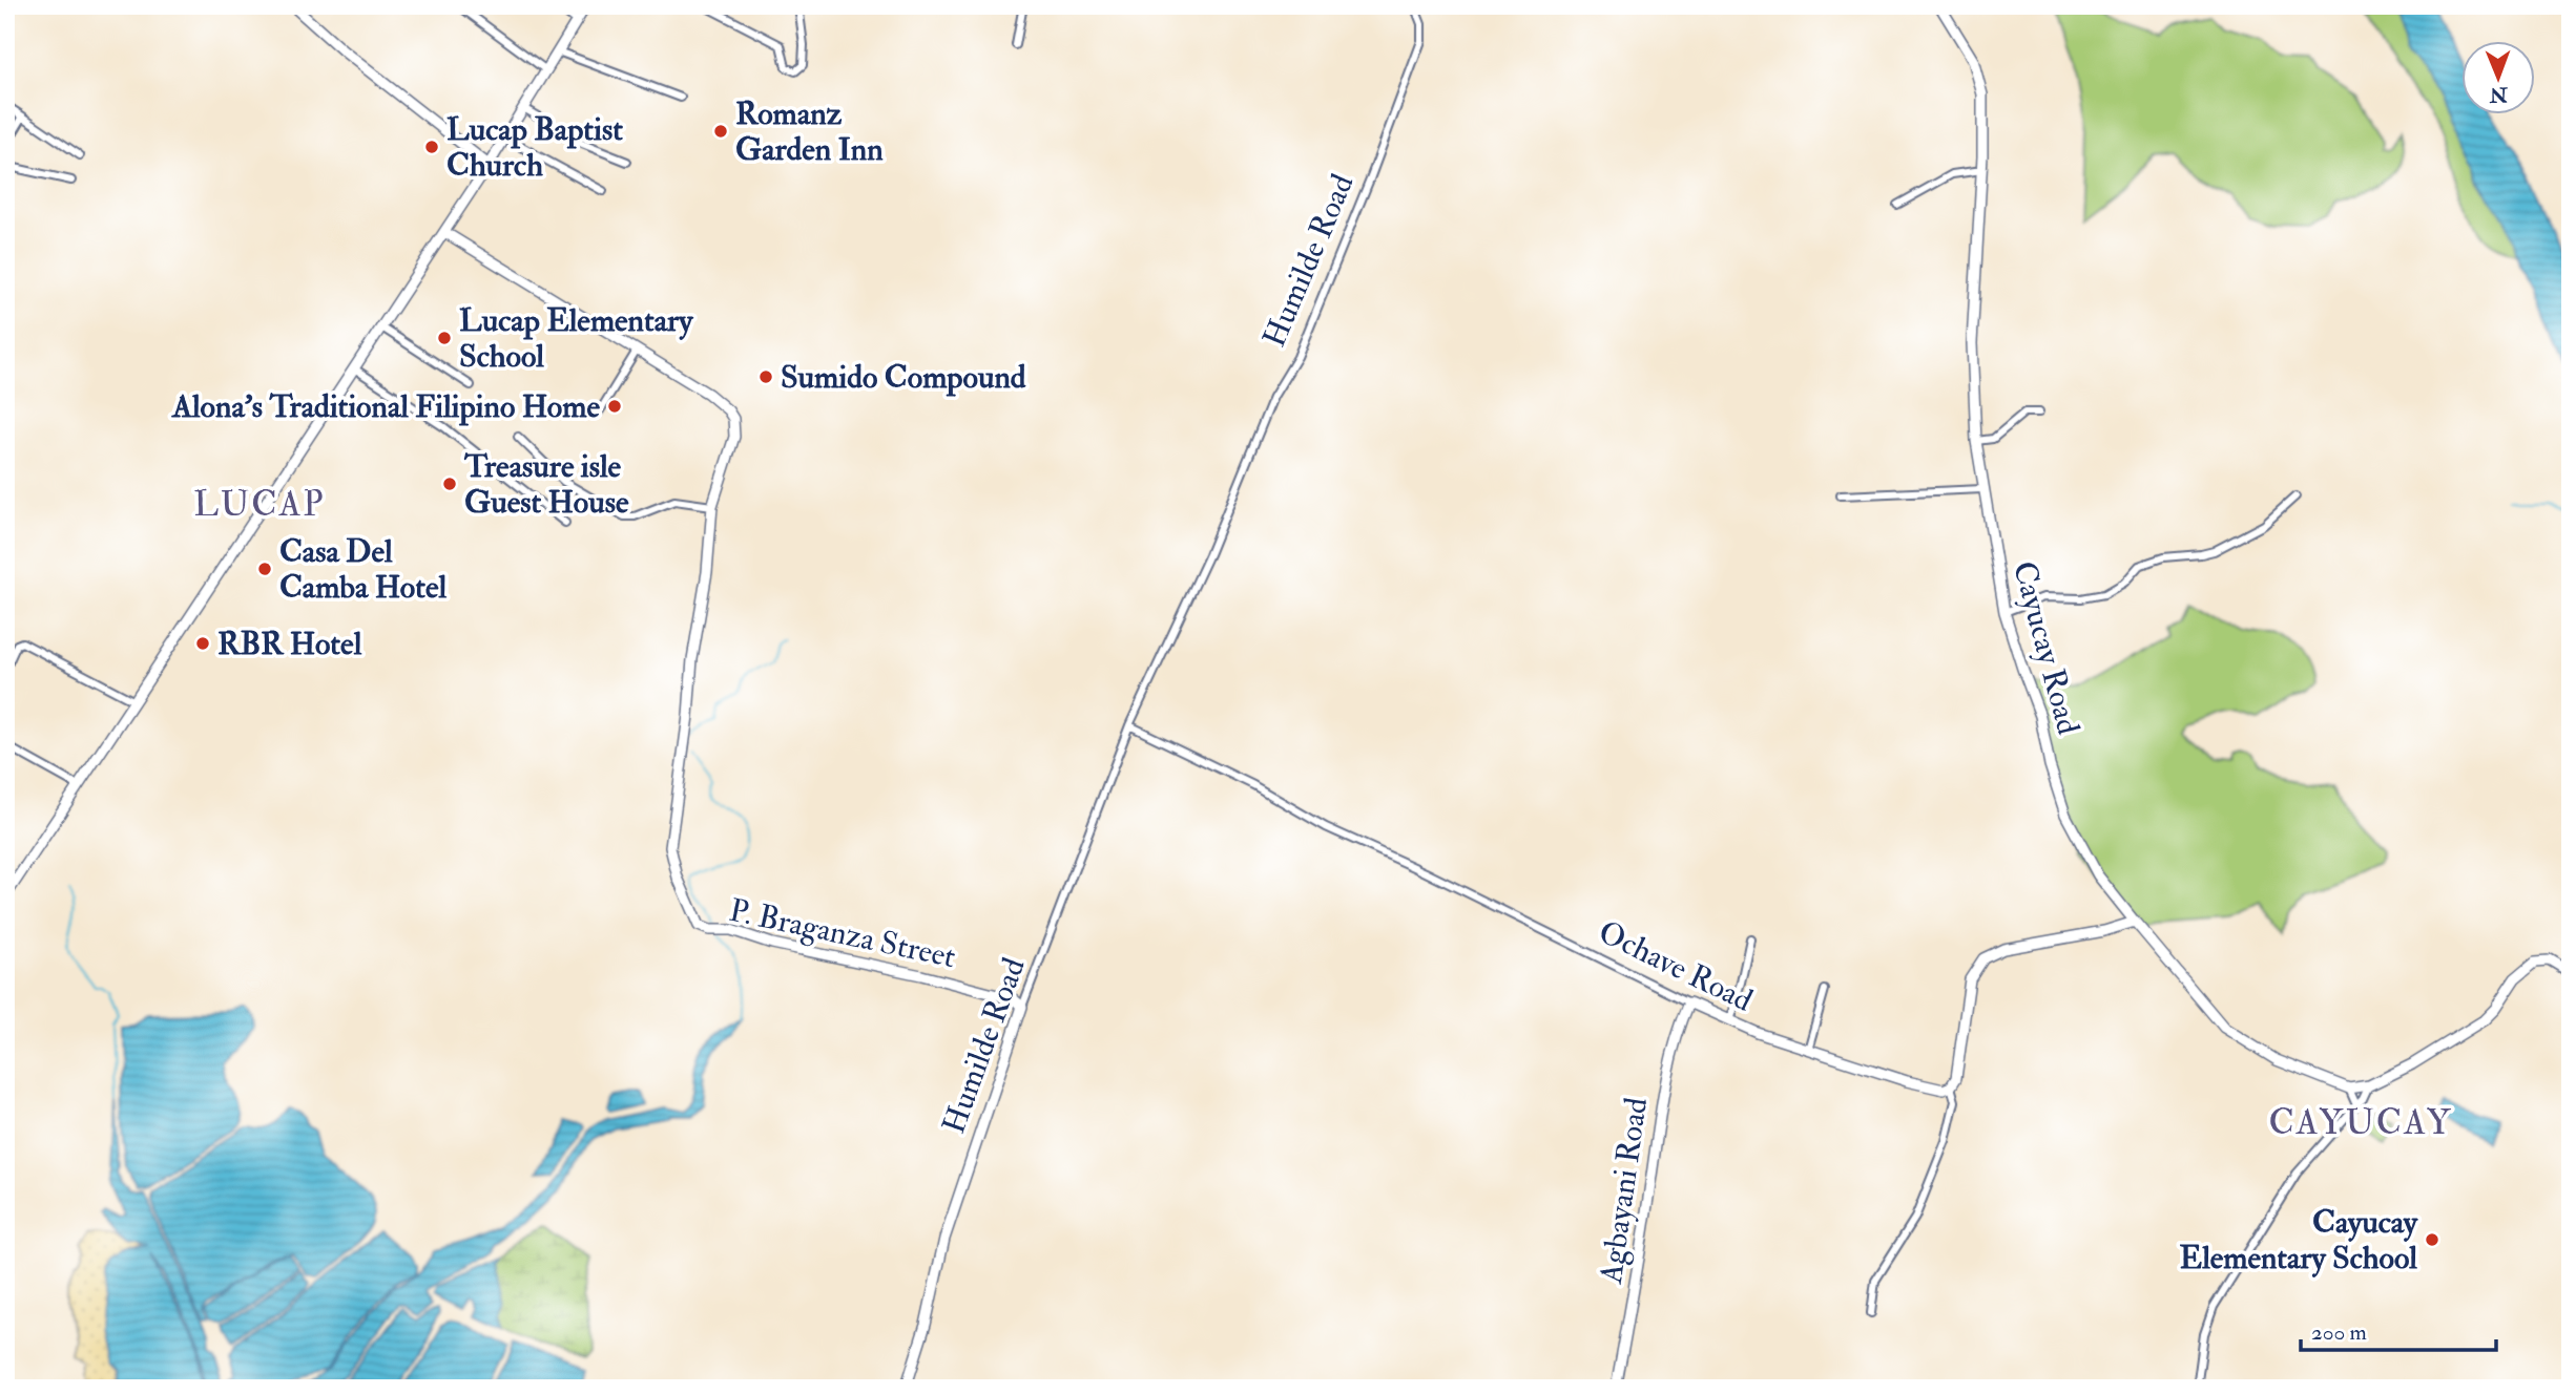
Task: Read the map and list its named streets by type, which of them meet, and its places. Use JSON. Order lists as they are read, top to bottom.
{
  "streets": {
    "street": [
      "Humilde Road",
      "Cayucay Road",
      "P. Braganza Street",
      "Ochave Road",
      "Agbayani Road"
    ]
  },
  "crossings": [
    ["Humilde Road", "P. Braganza Street"],
    ["Humilde Road", "Ochave Road"],
    ["Ochave Road", "Agbayani Road"]
  ],
  "districts": ["LUCAP", "CAYUCAY"],
  "places": [
    "Romanz Garden Inn",
    "Lucap Baptist Church",
    "Lucap Elementary School",
    "Sumido Compound",
    "Alona's Traditional Filipino Home",
    "Treasure isle Guest House",
    "Casa Del Camba Hotel",
    "RBR Hotel",
    "Cayucay Elementary School"
  ],
  "scale_bar": "200 m",
  "north": "bottom"
}
